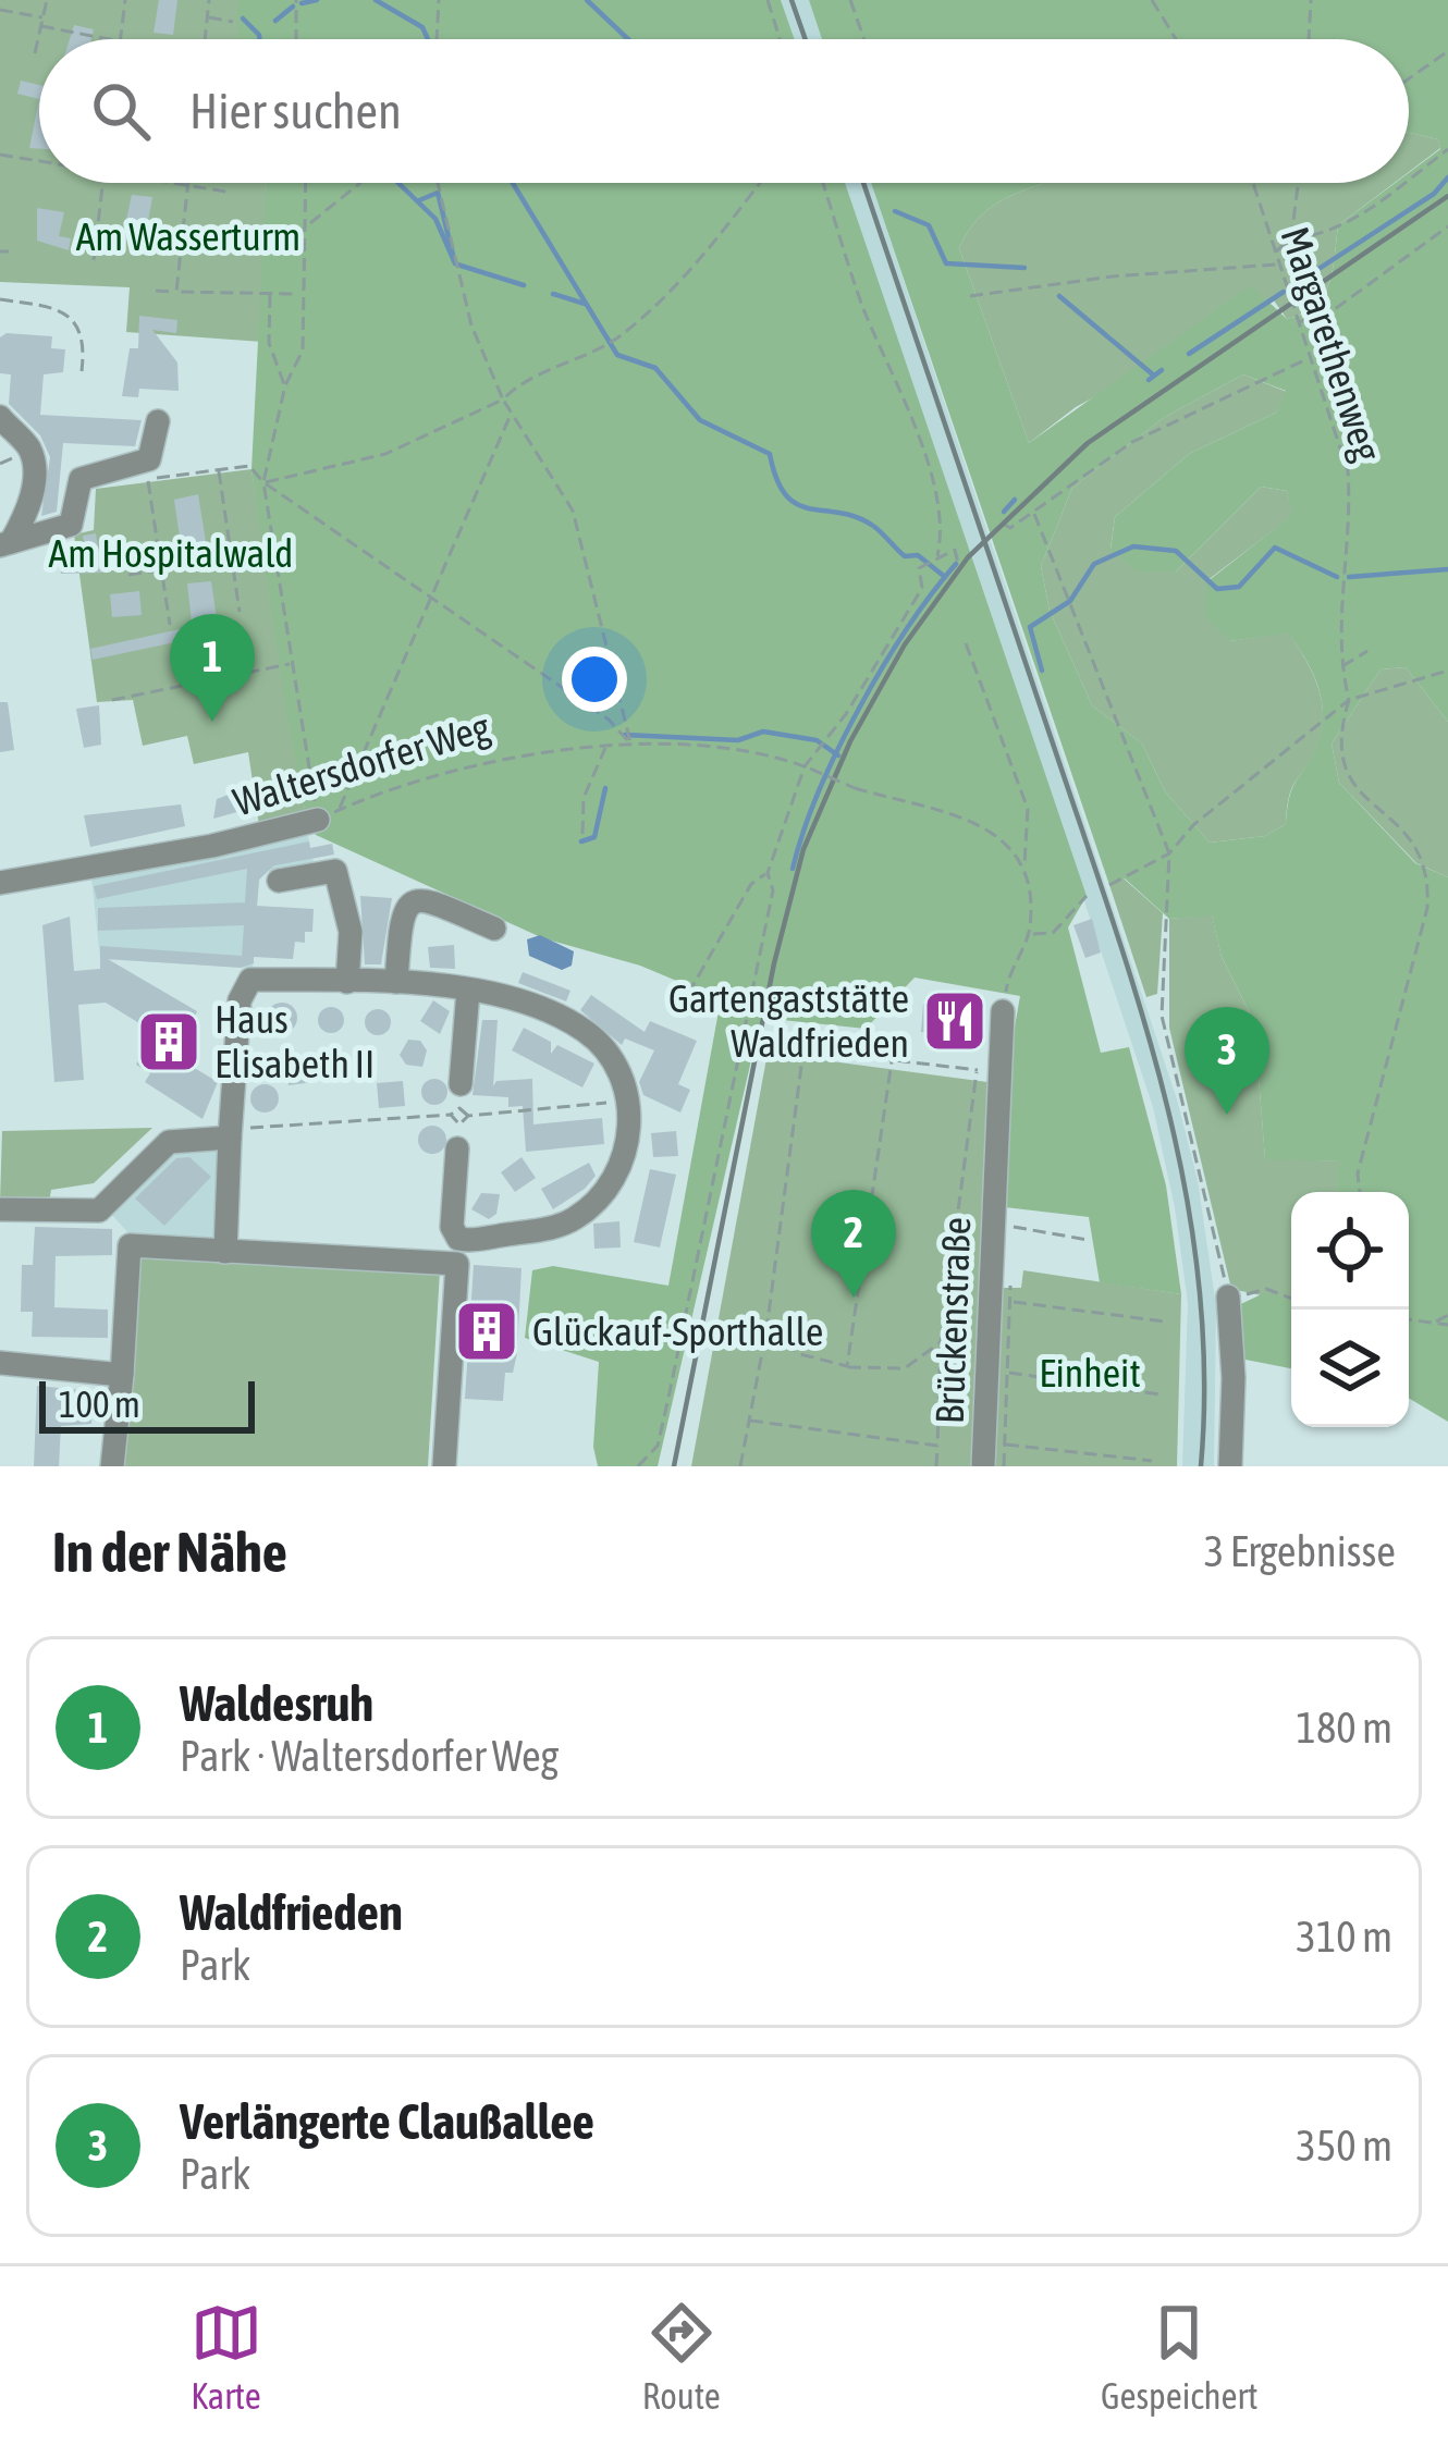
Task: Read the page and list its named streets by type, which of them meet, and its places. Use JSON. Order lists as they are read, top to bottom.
{
  "streets": {
    "street": ["Waltersdorfer Weg", "Brückenstraße"],
    "path": ["Margarethenweg"]
  },
  "parks": ["Am Wasserturm", "Am Hospitalwald", "Einheit"],
  "places": {
    "restaurant": ["Gartengaststätte Waldfrieden"],
    "building": ["Haus Elisabeth II", "Glückauf-Sporthalle"]
  },
  "scale_bar": "100 m",
  "page": {
    "search": "Hier suchen",
    "pins": ["1", "3", "2"],
    "scale": "100 m",
    "heading": ["In der Nähe", "3 Ergebnisse"],
    "list": [
      {
        "mark": "1",
        "name": "Waldesruh",
        "note": "Park · Waltersdorfer Weg",
        "value": "180 m"
      },
      {
        "mark": "2",
        "name": "Waldfrieden",
        "note": "Park",
        "value": "310 m"
      },
      {
        "mark": "3",
        "name": "Verlängerte Claußallee",
        "note": "Park",
        "value": "350 m"
      }
    ],
    "nav": ["Karte", "Route", "Gespeichert"]
  }
}
